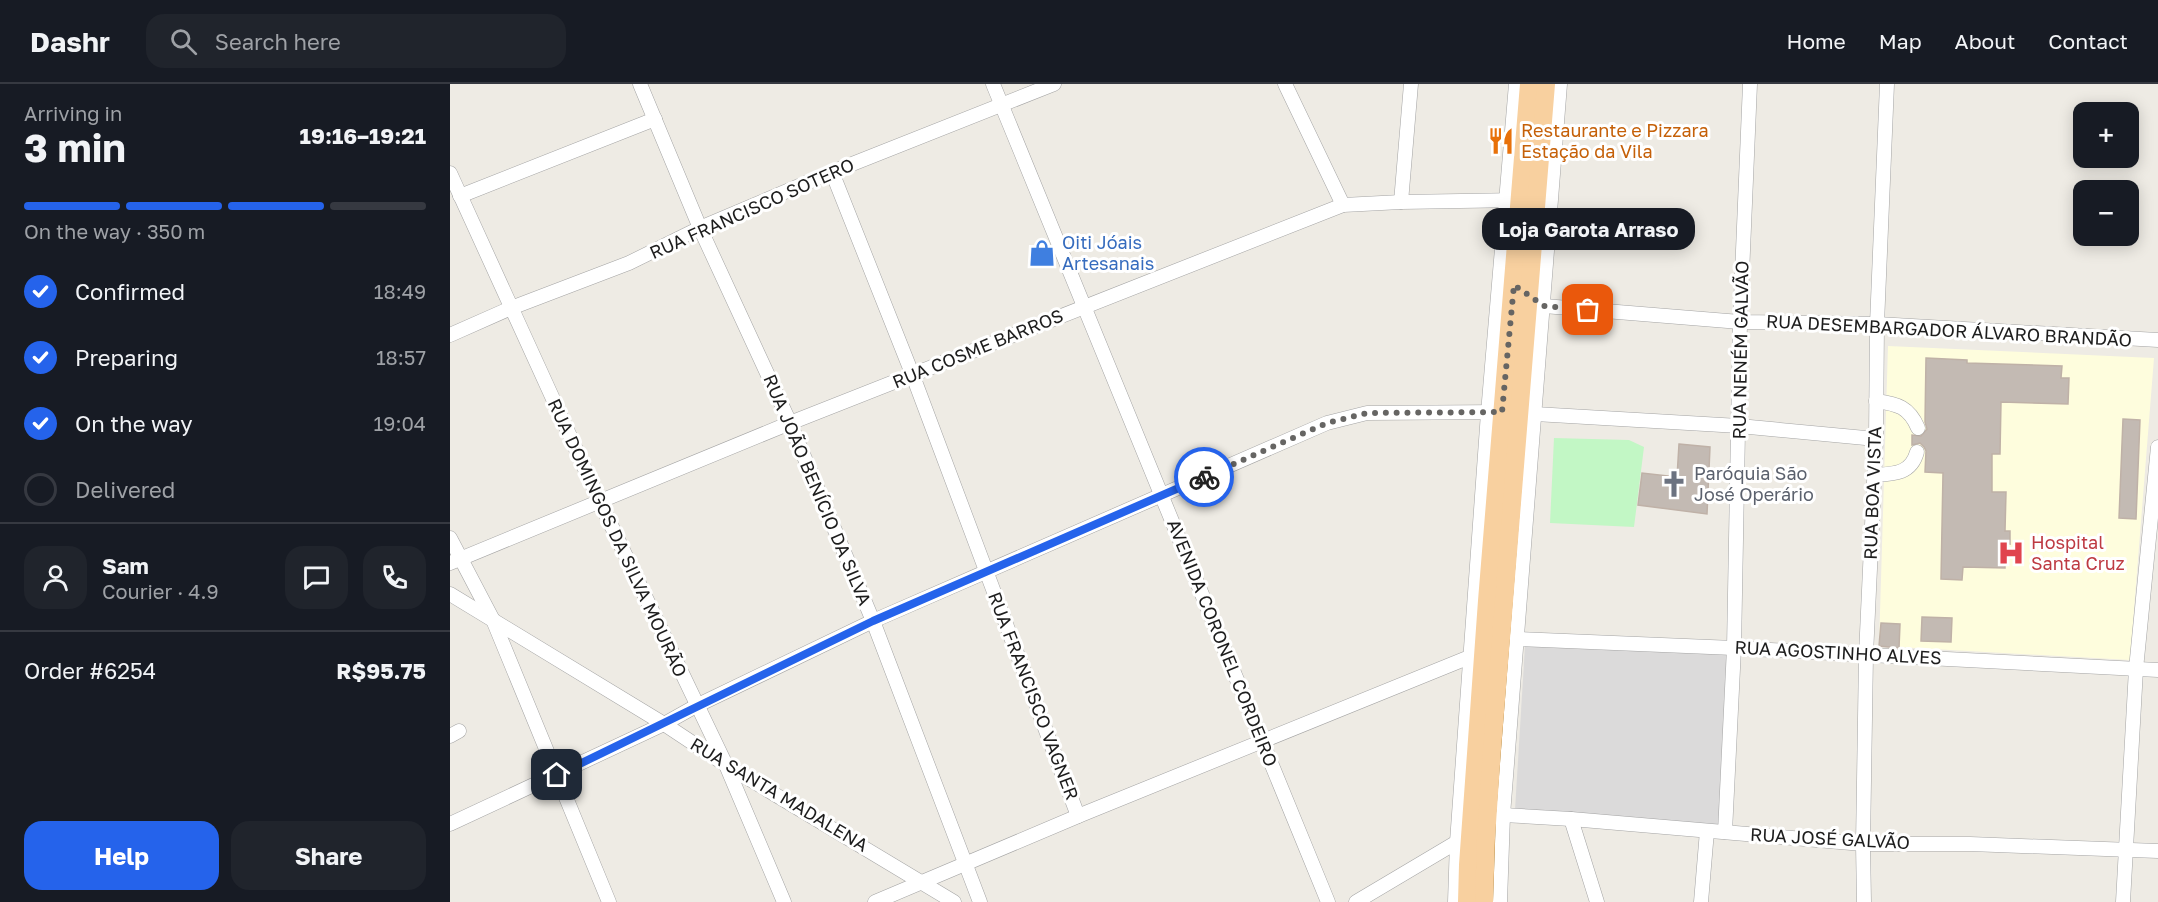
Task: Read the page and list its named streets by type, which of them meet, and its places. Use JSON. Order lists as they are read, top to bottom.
{
  "streets": {
    "street": [
      "RUA FRANCISCO SOTERO",
      "RUA DESEMBARGADOR ÁLVARO BRANDÃO",
      "RUA COSME BARROS",
      "RUA NENÉM GALVÃO",
      "RUA JOÃO BENÍCIO DA SILVA",
      "RUA BOA VISTA",
      "RUA DOMINGOS DA SILVA MOURÃO",
      "AVENIDA CORONEL CORDEIRO",
      "RUA AGOSTINHO ALVES",
      "RUA FRANCISCO VAGNER",
      "RUA SANTA MADALENA",
      "RUA JOSÉ GALVÃO"
    ]
  },
  "crossings": [
    ["RUA FRANCISCO SOTERO", "RUA JOÃO BENÍCIO DA SILVA"],
    ["RUA FRANCISCO SOTERO", "RUA DOMINGOS DA SILVA MOURÃO"],
    ["RUA FRANCISCO SOTERO", "AVENIDA CORONEL CORDEIRO"],
    ["RUA FRANCISCO SOTERO", "RUA FRANCISCO VAGNER"],
    ["RUA DESEMBARGADOR ÁLVARO BRANDÃO", "RUA NENÉM GALVÃO"],
    ["RUA DESEMBARGADOR ÁLVARO BRANDÃO", "RUA BOA VISTA"],
    ["RUA COSME BARROS", "RUA JOÃO BENÍCIO DA SILVA"],
    ["RUA COSME BARROS", "RUA DOMINGOS DA SILVA MOURÃO"],
    ["RUA COSME BARROS", "AVENIDA CORONEL CORDEIRO"],
    ["RUA COSME BARROS", "RUA FRANCISCO VAGNER"],
    ["RUA NENÉM GALVÃO", "RUA AGOSTINHO ALVES"],
    ["RUA NENÉM GALVÃO", "RUA JOSÉ GALVÃO"],
    ["RUA BOA VISTA", "RUA AGOSTINHO ALVES"],
    ["RUA BOA VISTA", "RUA JOSÉ GALVÃO"],
    ["RUA DOMINGOS DA SILVA MOURÃO", "RUA SANTA MADALENA"]
  ],
  "places": {
    "restaurant": ["Restaurante e Pizzara Estação da Vila"],
    "shop": ["Oiti Jóais Artesanais"],
    "other": ["Loja Garota Arraso"],
    "church": ["Paróquia São José Operário"],
    "hospital": ["Hospital Santa Cruz"]
  },
  "page": {
    "header": "Dashr",
    "search": "Search here",
    "nav": [
      "Home",
      "Map",
      "About",
      "Contact"
    ],
    "heading": ["3 min", "Arriving in", "19:16–19:21"],
    "panel": [
      "Sam",
      "Courier · 4.9",
      "Order #6254",
      "R$95.75"
    ],
    "map_buttons": ["+", "−"],
    "bar": "On the way · 350 m",
    "bubble": "Loja Garota Arraso",
    "list": [
      ["Confirmed", "18:49"],
      ["Preparing", "18:57"],
      ["On the way", "19:04"],
      "Delivered"
    ],
    "buttons": ["Help", "Share"]
  }
}
